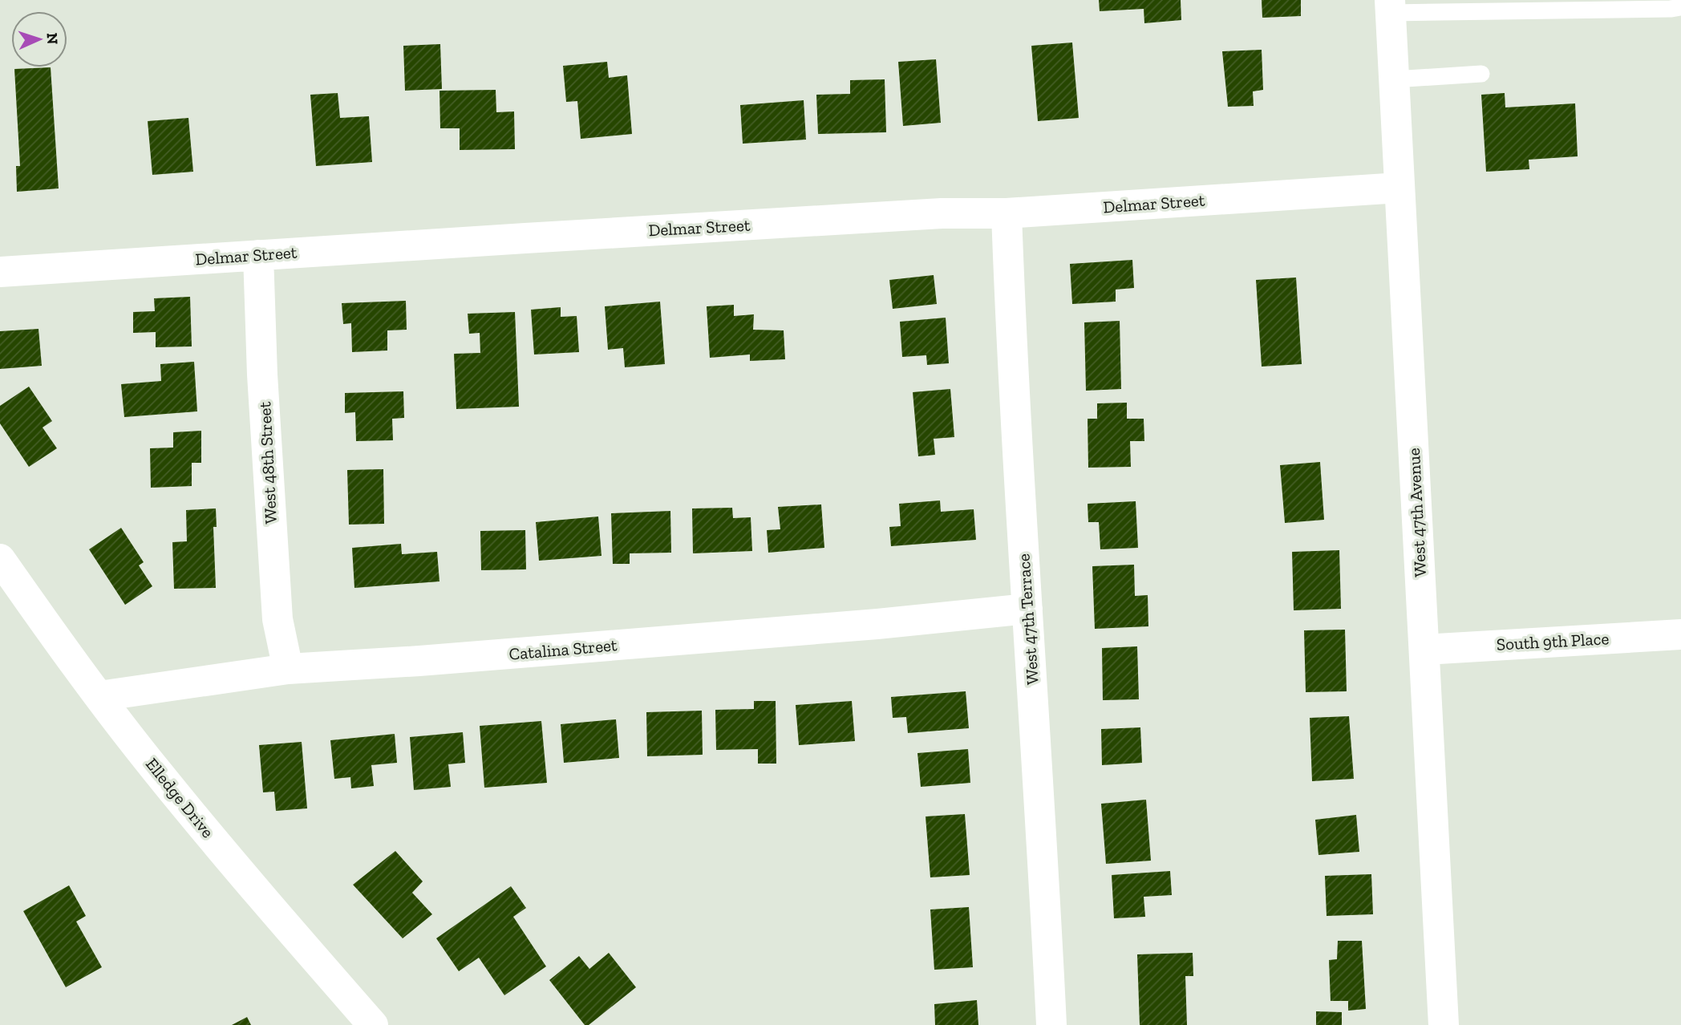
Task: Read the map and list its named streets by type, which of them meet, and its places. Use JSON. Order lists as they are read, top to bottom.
{
  "streets": {
    "street": [
      "Delmar Street",
      "West 48th Street",
      "West 47th Avenue",
      "West 47th Terrace",
      "South 9th Place",
      "Catalina Street",
      "Elledge Drive"
    ]
  },
  "crossings": [
    ["Delmar Street", "West 48th Street"],
    ["Delmar Street", "West 47th Avenue"],
    ["Delmar Street", "West 47th Terrace"],
    ["West 48th Street", "Catalina Street"],
    ["West 47th Avenue", "South 9th Place"],
    ["West 47th Terrace", "Catalina Street"],
    ["Catalina Street", "Elledge Drive"]
  ],
  "north": "right"
}
